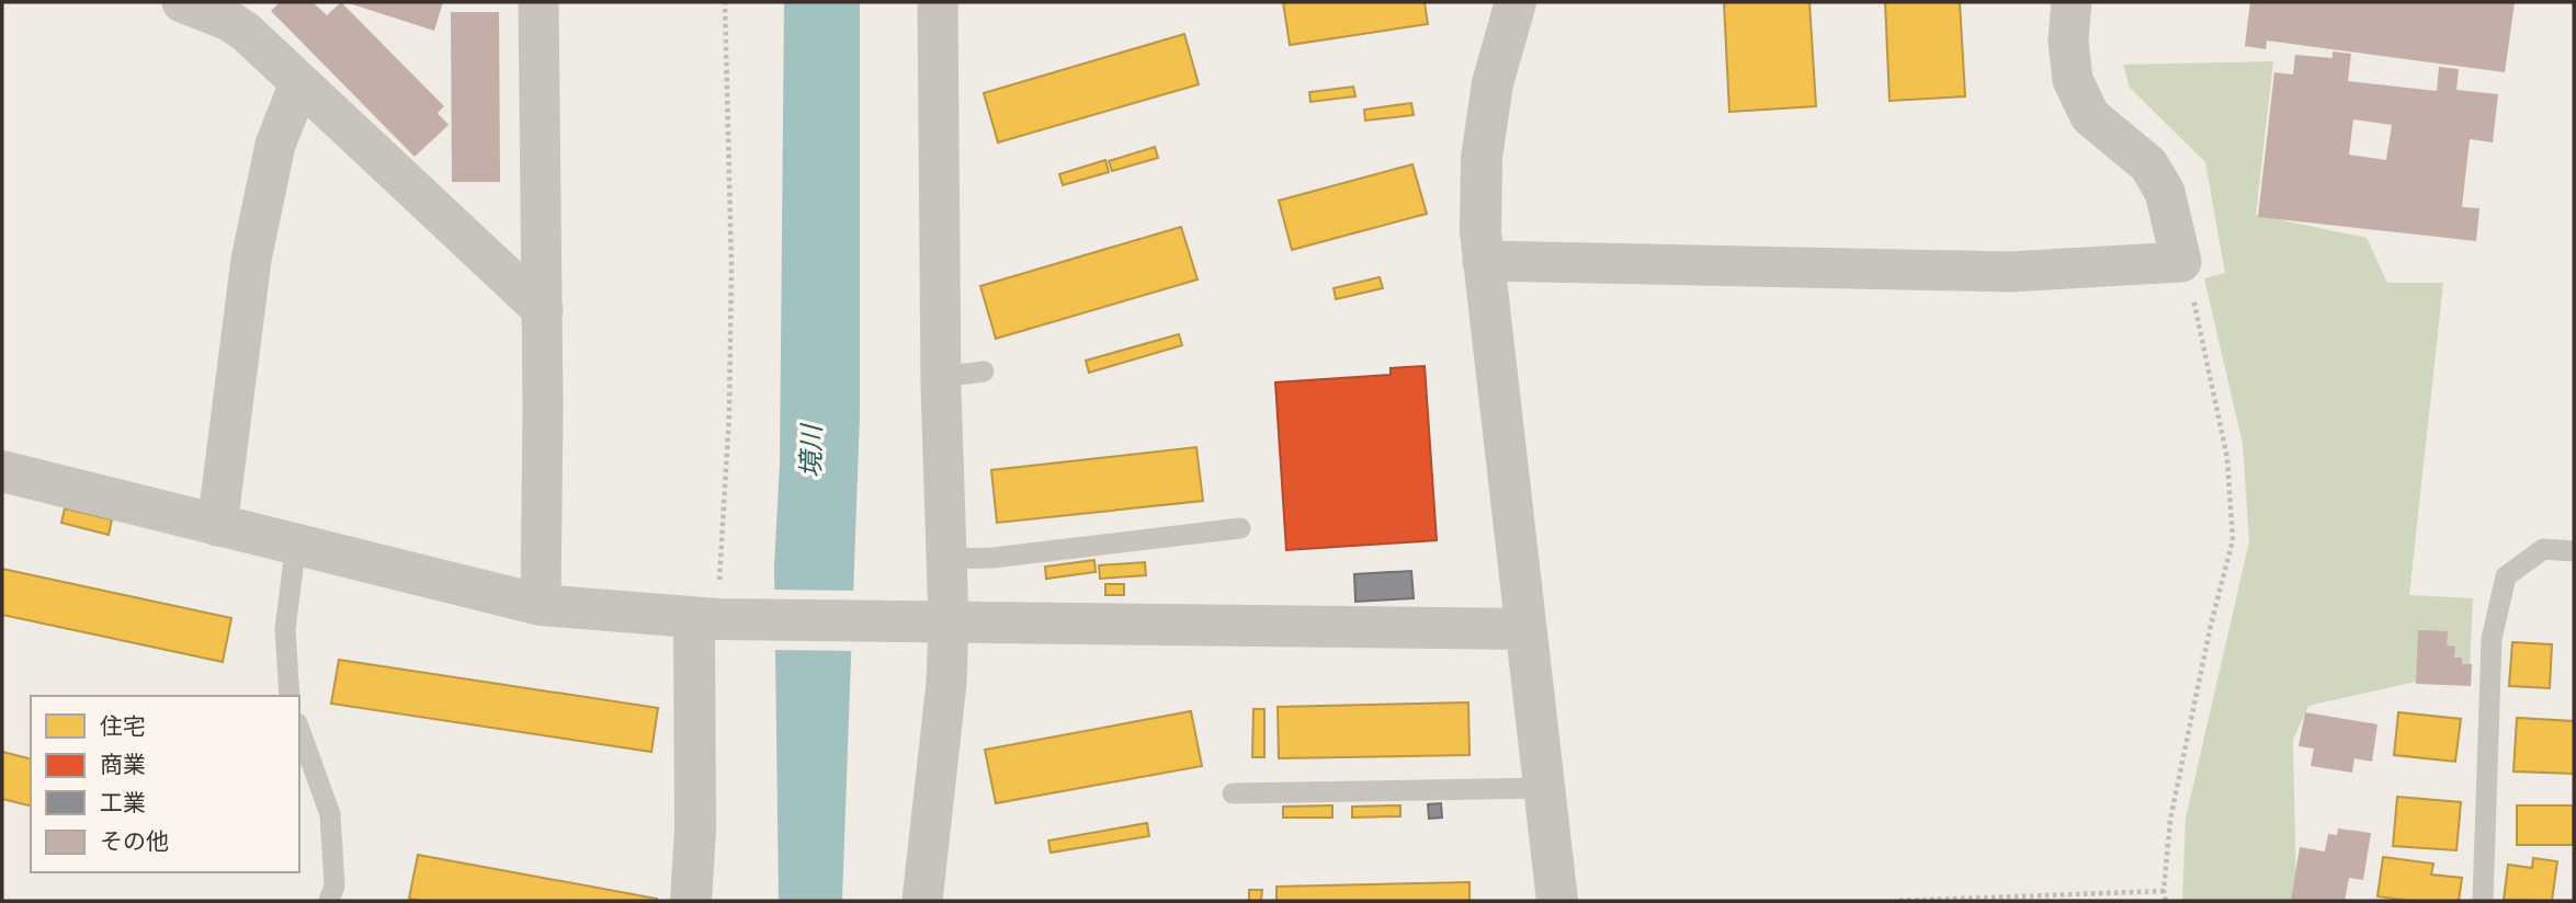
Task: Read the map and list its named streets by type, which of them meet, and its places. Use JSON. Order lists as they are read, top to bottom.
{
  "water": ["境川"],
  "legend": [
    "住宅",
    "商業",
    "工業",
    "その他"
  ]
}
